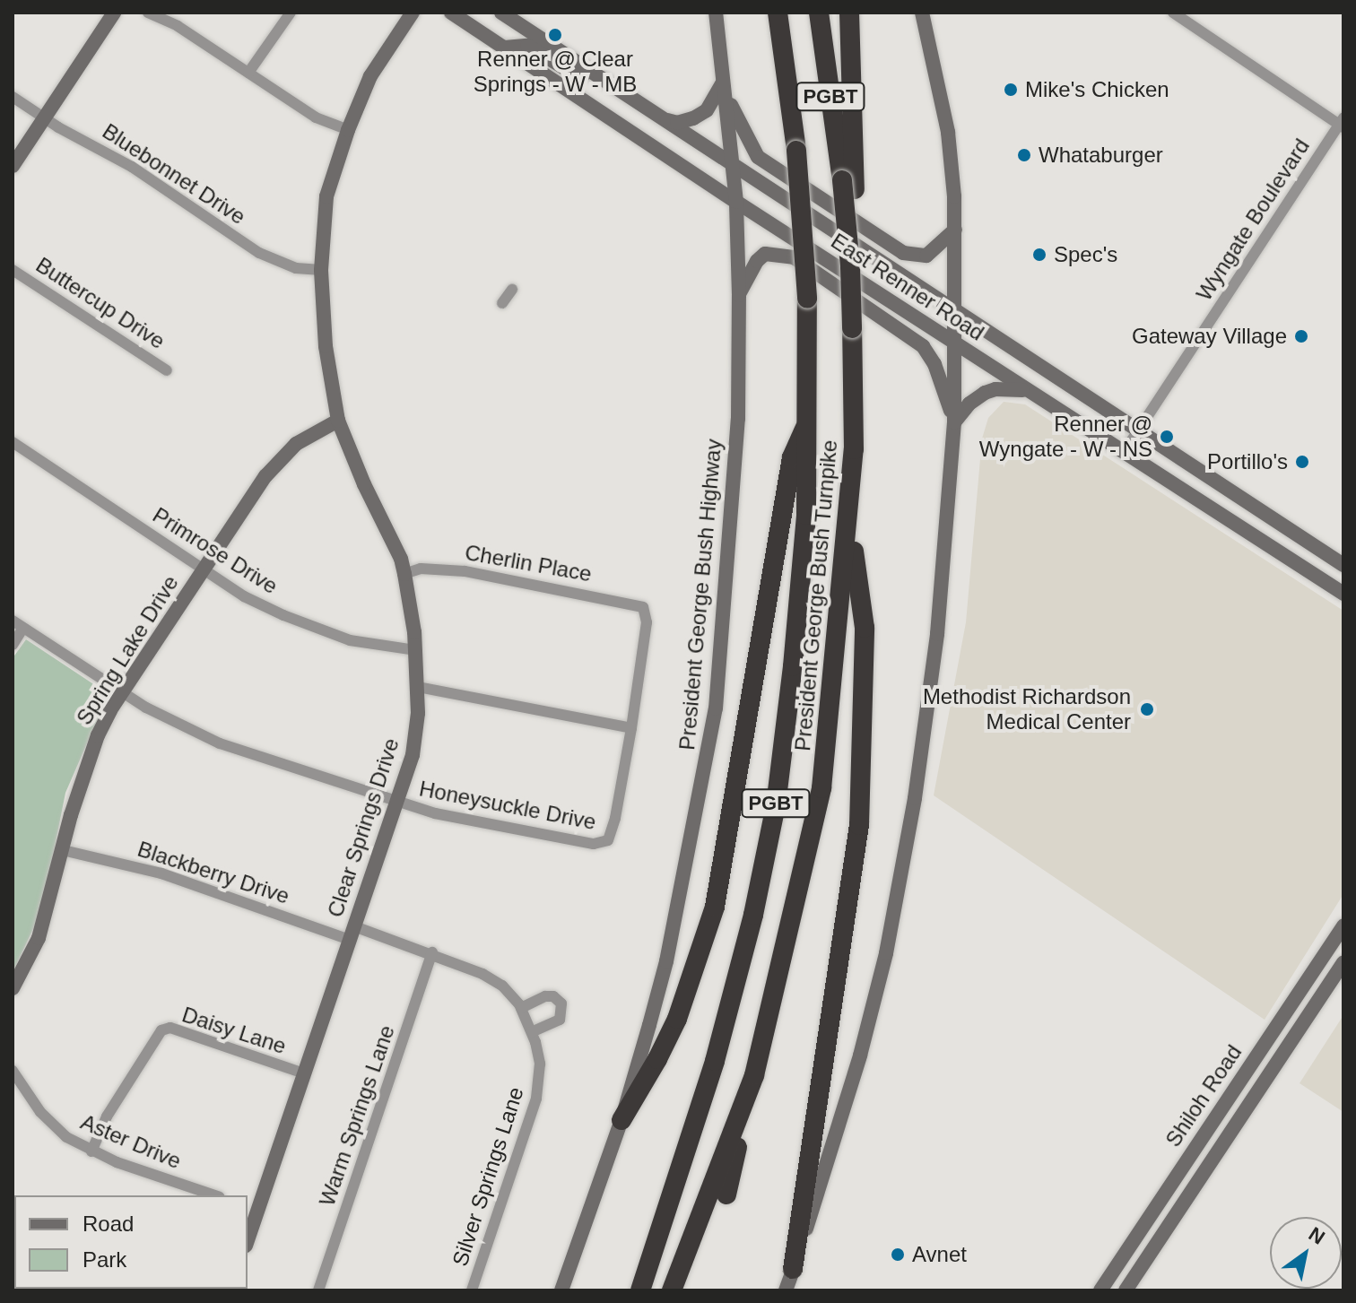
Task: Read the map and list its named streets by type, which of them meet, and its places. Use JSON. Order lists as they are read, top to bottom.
{
  "streets": {
    "highway": ["PGBT", "President George Bush Turnpike"],
    "main road": [
      "East Renner Road",
      "President George Bush Highway",
      "Spring Lake Drive",
      "Clear Springs Drive",
      "Shiloh Road"
    ],
    "street": [
      "Bluebonnet Drive",
      "Wyngate Boulevard",
      "Buttercup Drive",
      "Primrose Drive",
      "Cherlin Place",
      "Honeysuckle Drive",
      "Blackberry Drive",
      "Daisy Lane",
      "Warm Springs Lane",
      "Aster Drive",
      "Silver Springs Lane"
    ]
  },
  "crossings": [
    ["PGBT", "President George Bush Turnpike"],
    ["Bluebonnet Drive", "Clear Springs Drive"],
    ["Wyngate Boulevard", "East Renner Road"],
    ["East Renner Road", "President George Bush Highway"],
    ["Primrose Drive", "Spring Lake Drive"],
    ["Primrose Drive", "Clear Springs Drive"],
    ["Cherlin Place", "Honeysuckle Drive"],
    ["Cherlin Place", "Clear Springs Drive"],
    ["Spring Lake Drive", "Honeysuckle Drive"],
    ["Spring Lake Drive", "Clear Springs Drive"],
    ["Spring Lake Drive", "Blackberry Drive"],
    ["Honeysuckle Drive", "Clear Springs Drive"],
    ["Clear Springs Drive", "Blackberry Drive"],
    ["Clear Springs Drive", "Daisy Lane"],
    ["Clear Springs Drive", "Silver Springs Lane"],
    ["Blackberry Drive", "Silver Springs Lane"],
    ["Daisy Lane", "Aster Drive"],
    ["Warm Springs Lane", "Silver Springs Lane"]
  ],
  "places": [
    "Renner @ Clear Springs - W - MB",
    "Mike's Chicken",
    "Whataburger",
    "Spec's",
    "Gateway Village",
    "Renner @ Wyngate - W - NS",
    "Portillo's",
    "Methodist Richardson Medical Center",
    "Avnet"
  ],
  "legend": ["Road", "Park"],
  "north": "top right"
}
